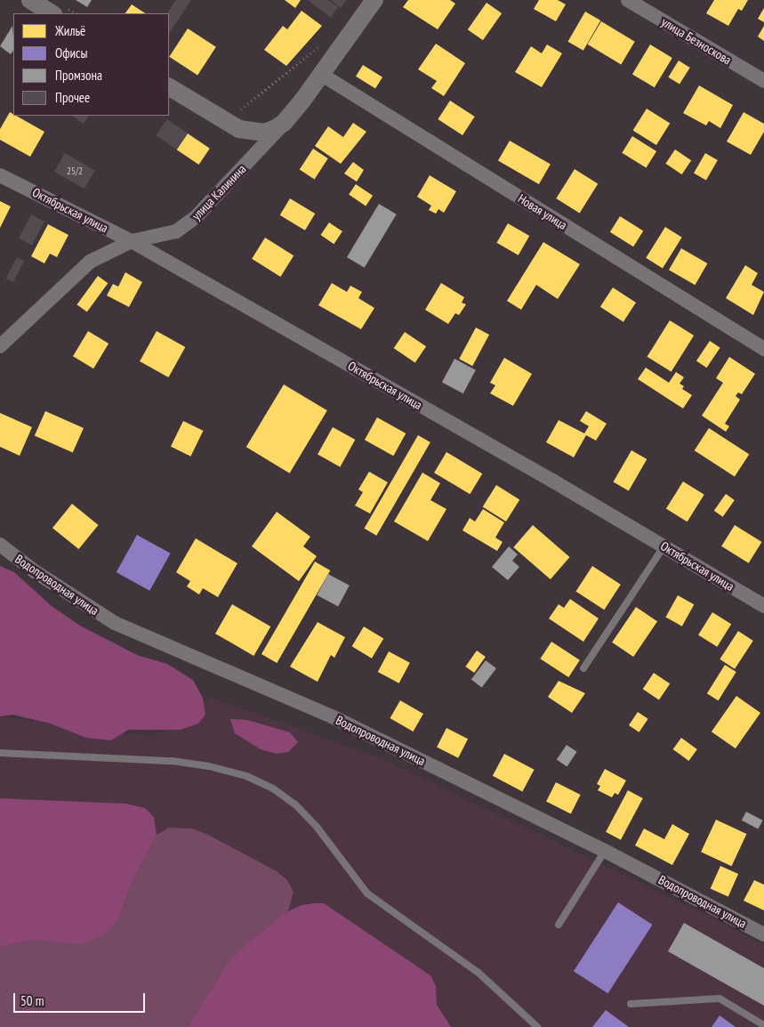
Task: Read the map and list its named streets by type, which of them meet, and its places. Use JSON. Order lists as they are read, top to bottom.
{
  "streets": {
    "street": [
      "улица Безноскова",
      "улица Калинина",
      "Октябрьская улица",
      "Новая улица",
      "Водопроводная улица"
    ]
  },
  "crossings": [
    ["улица Калинина", "Октябрьская улица"],
    ["улица Калинина", "Новая улица"]
  ],
  "house_numbers": ["25/2"],
  "legend": [
    "Жильё",
    "Офисы",
    "Промзона",
    "Прочее"
  ],
  "scale_bar": "50 m"
}
